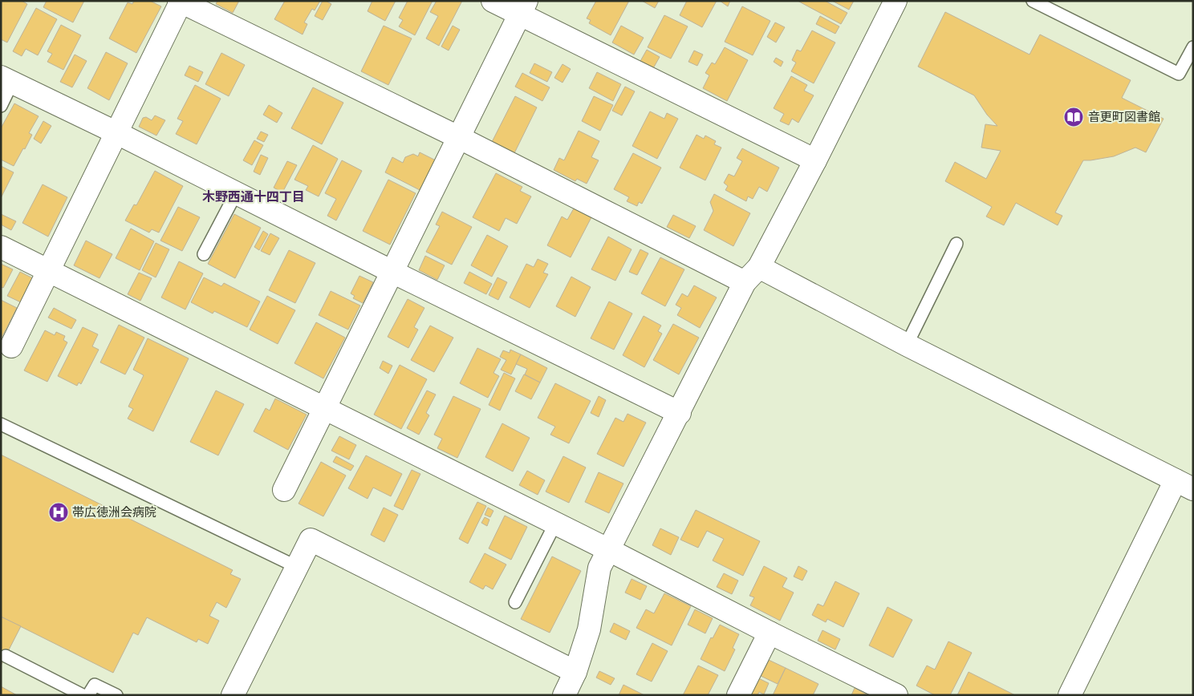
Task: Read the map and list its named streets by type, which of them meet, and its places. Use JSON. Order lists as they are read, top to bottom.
{
  "districts": ["木野西通十四丁目"],
  "places": {
    "library": ["音更町図書館"],
    "hospital": ["帯広徳洲会病院"]
  }
}
